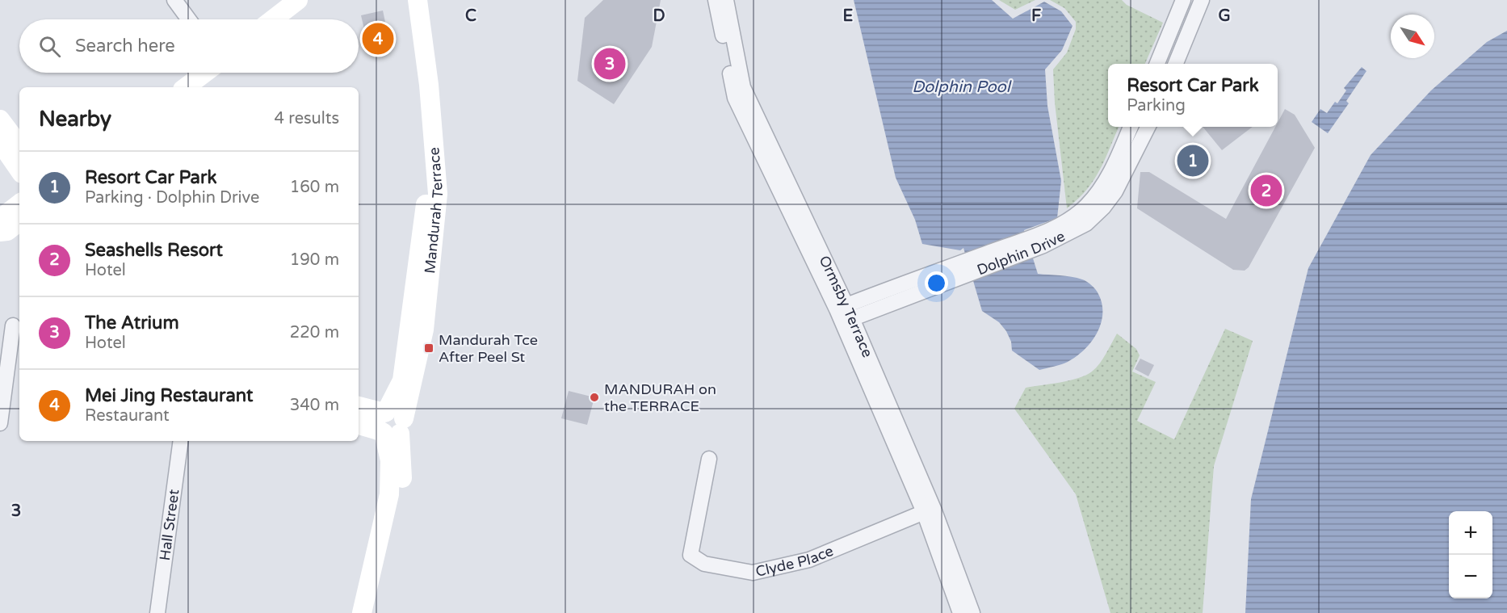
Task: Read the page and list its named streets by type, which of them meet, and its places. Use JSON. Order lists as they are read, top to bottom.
{
  "streets": {
    "main road": ["Mandurah Terrace"],
    "street": [
      "Dolphin Drive",
      "Ormsby Terrace",
      "Hall Street",
      "Clyde Place"
    ]
  },
  "crossings": [
    ["Dolphin Drive", "Ormsby Terrace"],
    ["Ormsby Terrace", "Clyde Place"]
  ],
  "water": ["Dolphin Pool"],
  "places": {
    "transit": ["Mandurah Tce After Peel St"],
    "other": ["MANDURAH on the TERRACE"]
  },
  "north": "bottom right",
  "page": {
    "search": "Search here",
    "pins": [
      "4",
      "3",
      "1",
      "2"
    ],
    "popup": ["Resort Car Park", "Parking"],
    "heading": ["Nearby", "4 results"],
    "list": [
      {
        "mark": "1",
        "name": "Resort Car Park",
        "note": "Parking · Dolphin Drive",
        "value": "160 m"
      },
      {
        "mark": "2",
        "name": "Seashells Resort",
        "note": "Hotel",
        "value": "190 m"
      },
      {
        "mark": "3",
        "name": "The Atrium",
        "note": "Hotel",
        "value": "220 m"
      },
      {
        "mark": "4",
        "name": "Mei Jing Restaurant",
        "note": "Restaurant",
        "value": "340 m"
      }
    ],
    "map_buttons": ["+", "−"]
  },
  "grid": {
    "columns": [
      "C",
      "D",
      "E",
      "F",
      "G"
    ],
    "rows": ["3"]
  }
}
